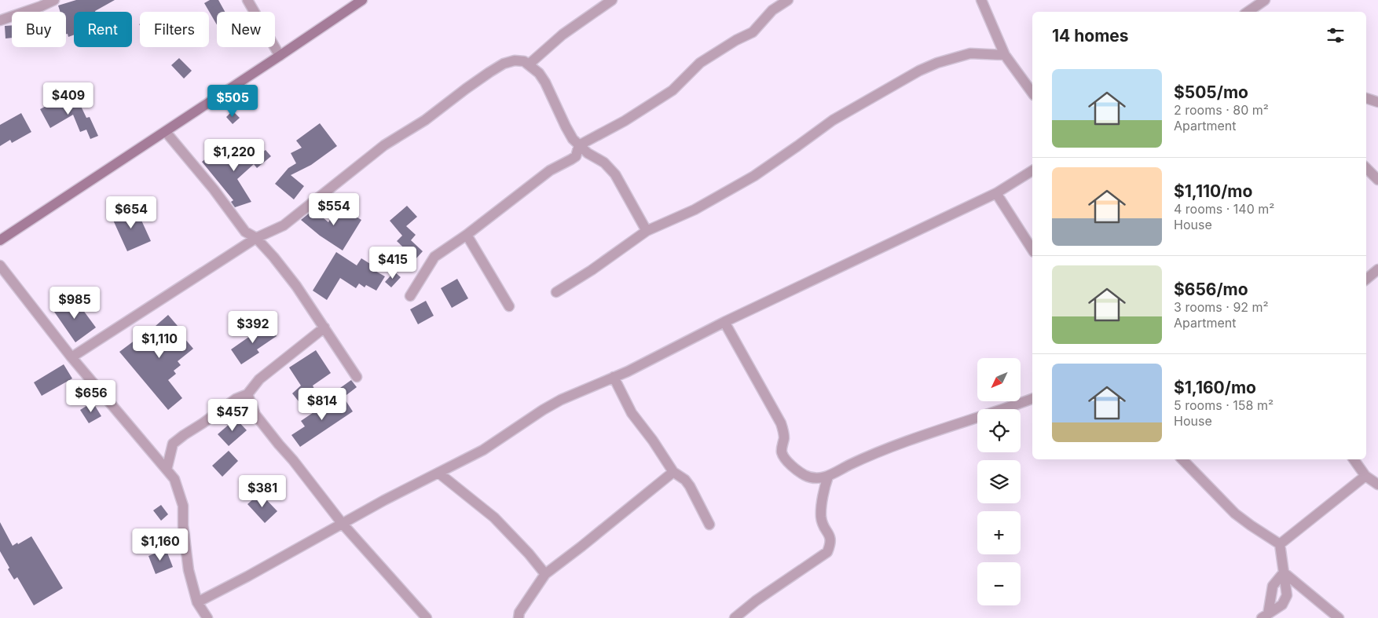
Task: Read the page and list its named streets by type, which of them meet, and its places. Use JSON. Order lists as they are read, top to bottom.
{
  "north": "bottom left",
  "page": {
    "chip": [
      "Buy",
      "Rent",
      "Filters",
      "New"
    ],
    "heading": "14 homes",
    "list": [
      {
        "name": "$505/mo",
        "note": "2 rooms · 80 m² · Apartment"
      },
      {
        "name": "$1,110/mo",
        "note": "4 rooms · 140 m² · House"
      },
      {
        "name": "$656/mo",
        "note": "3 rooms · 92 m² · Apartment"
      },
      {
        "name": "$1,160/mo",
        "note": "5 rooms · 158 m² · House"
      }
    ],
    "price": [
      "$409",
      "$505",
      "$1,220",
      "$554",
      "$654",
      "$415",
      "$985",
      "$392",
      "$1,110",
      "$656",
      "$814",
      "$457",
      "$381",
      "$1,160"
    ],
    "map_buttons": ["+", "−"]
  }
}
